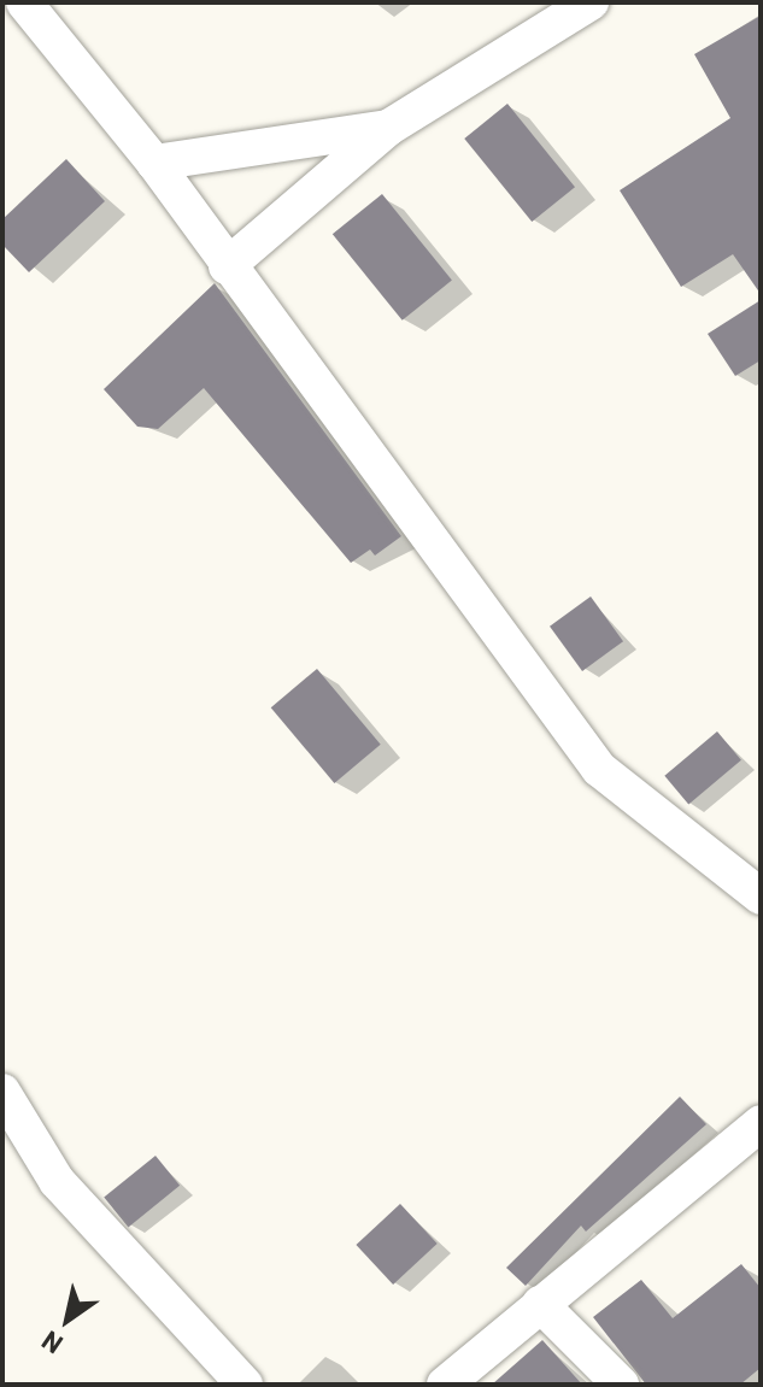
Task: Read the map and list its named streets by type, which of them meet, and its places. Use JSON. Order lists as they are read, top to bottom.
{
  "north": "bottom left"
}
